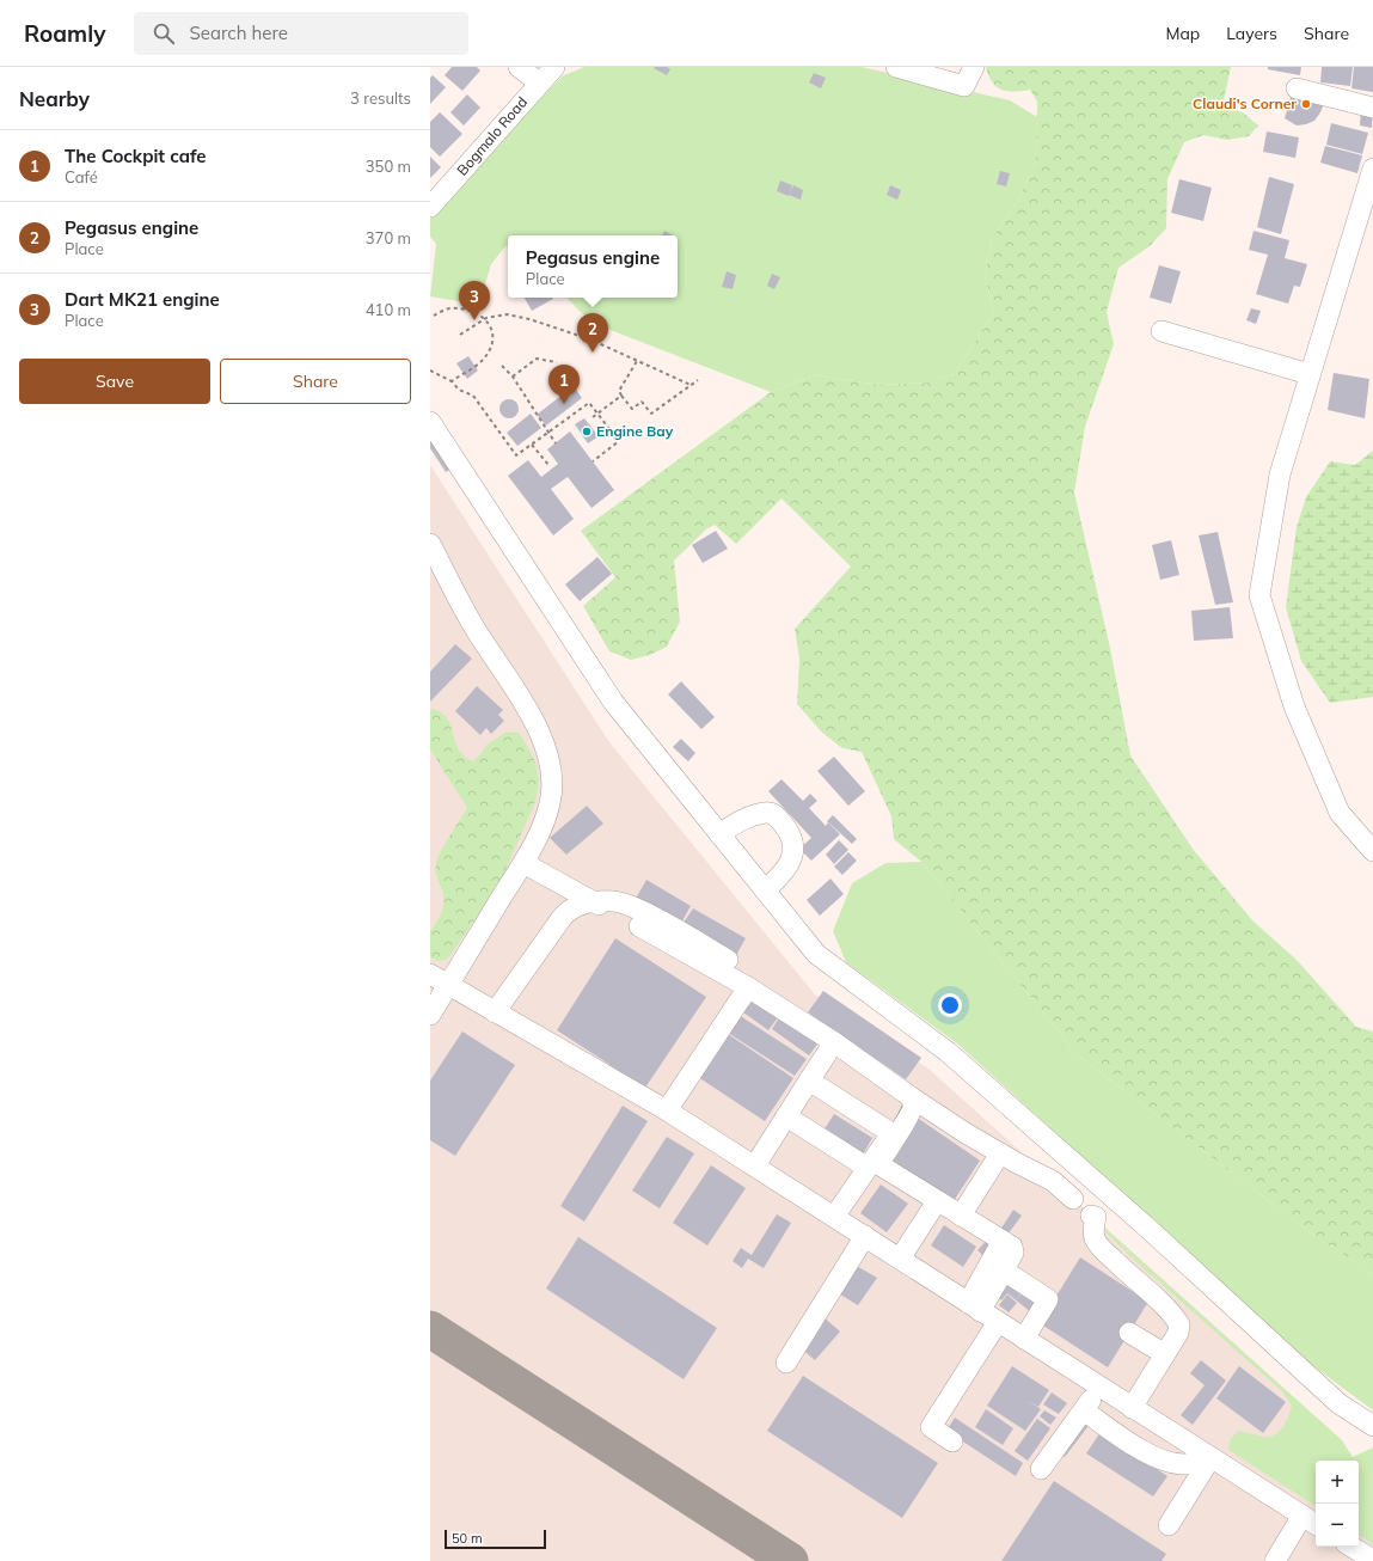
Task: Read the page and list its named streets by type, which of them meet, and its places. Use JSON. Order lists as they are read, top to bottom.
{
  "streets": {
    "street": ["Bogmalo Road"]
  },
  "places": ["Claudi's Corner", "Engine Bay"],
  "scale_bar": "50 m",
  "page": {
    "header": "Roamly",
    "search": "Search here",
    "nav": ["Map", "Layers", "Share"],
    "heading": ["Nearby", "3 results"],
    "list": [
      {
        "mark": "1",
        "name": "The Cockpit cafe",
        "note": "Café",
        "value": "350 m"
      },
      {
        "mark": "2",
        "name": "Pegasus engine",
        "note": "Place",
        "value": "370 m"
      },
      {
        "mark": "3",
        "name": "Dart MK21 engine",
        "note": "Place",
        "value": "410 m"
      }
    ],
    "popup": ["Pegasus engine", "Place"],
    "pins": ["3", "2", "1"],
    "buttons": ["Save", "Share"],
    "map_buttons": ["+", "−"],
    "scale": "50 m"
  }
}
